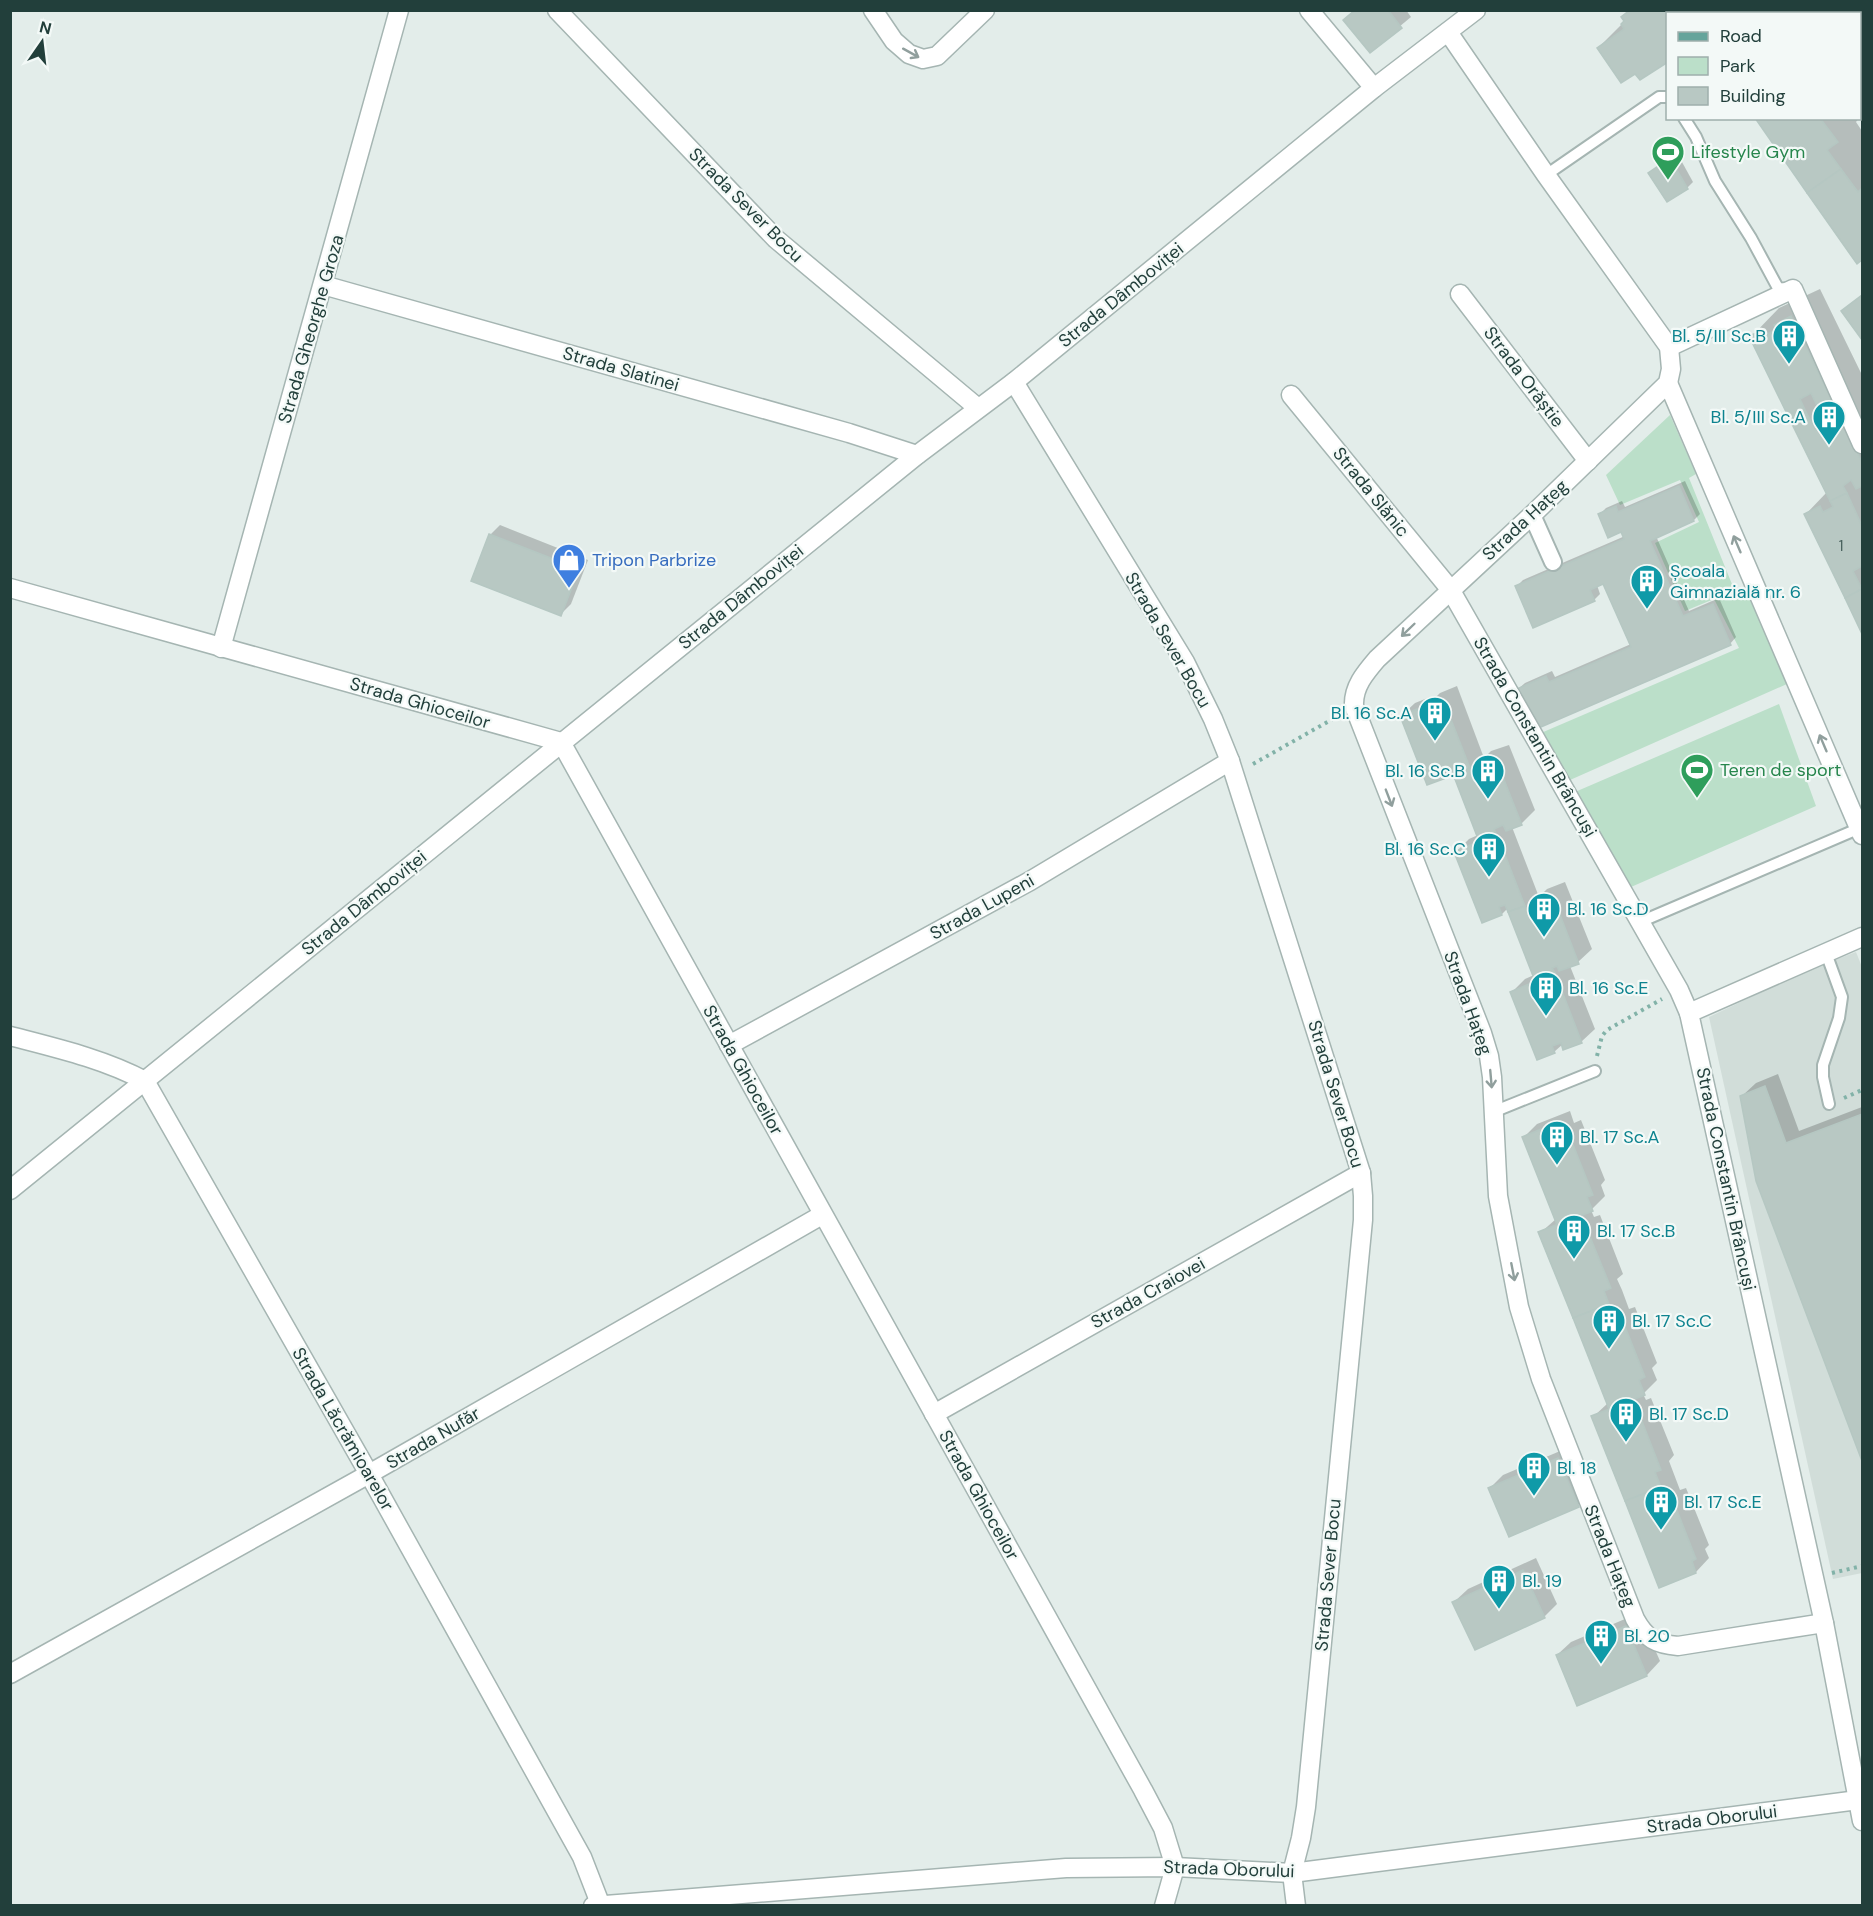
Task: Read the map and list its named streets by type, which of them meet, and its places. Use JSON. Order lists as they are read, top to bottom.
{
  "streets": {
    "street": [
      "Strada Sever Bocu",
      "Strada Dâmboviței",
      "Strada Gheorghe Groza",
      "Strada Slatinei",
      "Strada Orăștie",
      "Strada Slănic",
      "Strada Hațeg",
      "Strada Ghioceilor",
      "Strada Constantin Brâncuși",
      "Strada Lupeni",
      "Strada Craiovei",
      "Strada Lăcrămioarelor",
      "Strada Nufăr",
      "Strada Oborului"
    ]
  },
  "crossings": [
    ["Strada Sever Bocu", "Strada Dâmboviței"],
    ["Strada Sever Bocu", "Strada Lupeni"],
    ["Strada Sever Bocu", "Strada Craiovei"],
    ["Strada Sever Bocu", "Strada Oborului"],
    ["Strada Dâmboviței", "Strada Slatinei"],
    ["Strada Dâmboviței", "Strada Ghioceilor"],
    ["Strada Dâmboviței", "Strada Lăcrămioarelor"],
    ["Strada Gheorghe Groza", "Strada Slatinei"],
    ["Strada Gheorghe Groza", "Strada Ghioceilor"],
    ["Strada Orăștie", "Strada Hațeg"],
    ["Strada Slănic", "Strada Hațeg"],
    ["Strada Slănic", "Strada Constantin Brâncuși"],
    ["Strada Hațeg", "Strada Constantin Brâncuși"],
    ["Strada Ghioceilor", "Strada Lupeni"],
    ["Strada Ghioceilor", "Strada Craiovei"],
    ["Strada Ghioceilor", "Strada Nufăr"],
    ["Strada Ghioceilor", "Strada Oborului"],
    ["Strada Constantin Brâncuși", "Strada Oborului"],
    ["Strada Lăcrămioarelor", "Strada Nufăr"],
    ["Strada Lăcrămioarelor", "Strada Oborului"]
  ],
  "one_way": ["Strada Hațeg"],
  "places": {
    "sports": ["Lifestyle Gym", "Teren de sport"],
    "building": [
      "Bl. 5/III Sc.B",
      "Bl. 5/III Sc.A",
      "Școala Gimnazială nr. 6",
      "Bl. 16 Sc.A",
      "Bl. 16 Sc.B",
      "Bl. 16 Sc.C",
      "Bl. 16 Sc.D",
      "Bl. 16 Sc.E",
      "Bl. 17 Sc.A",
      "Bl. 17 Sc.B",
      "Bl. 17 Sc.C",
      "Bl. 17 Sc.D",
      "Bl. 18",
      "Bl. 17 Sc.E",
      "Bl. 19",
      "Bl. 20"
    ],
    "shop": ["Tripon Parbrize"]
  },
  "house_numbers": ["1"],
  "legend": ["Road", "Park", "Building"],
  "north": "top"
}
